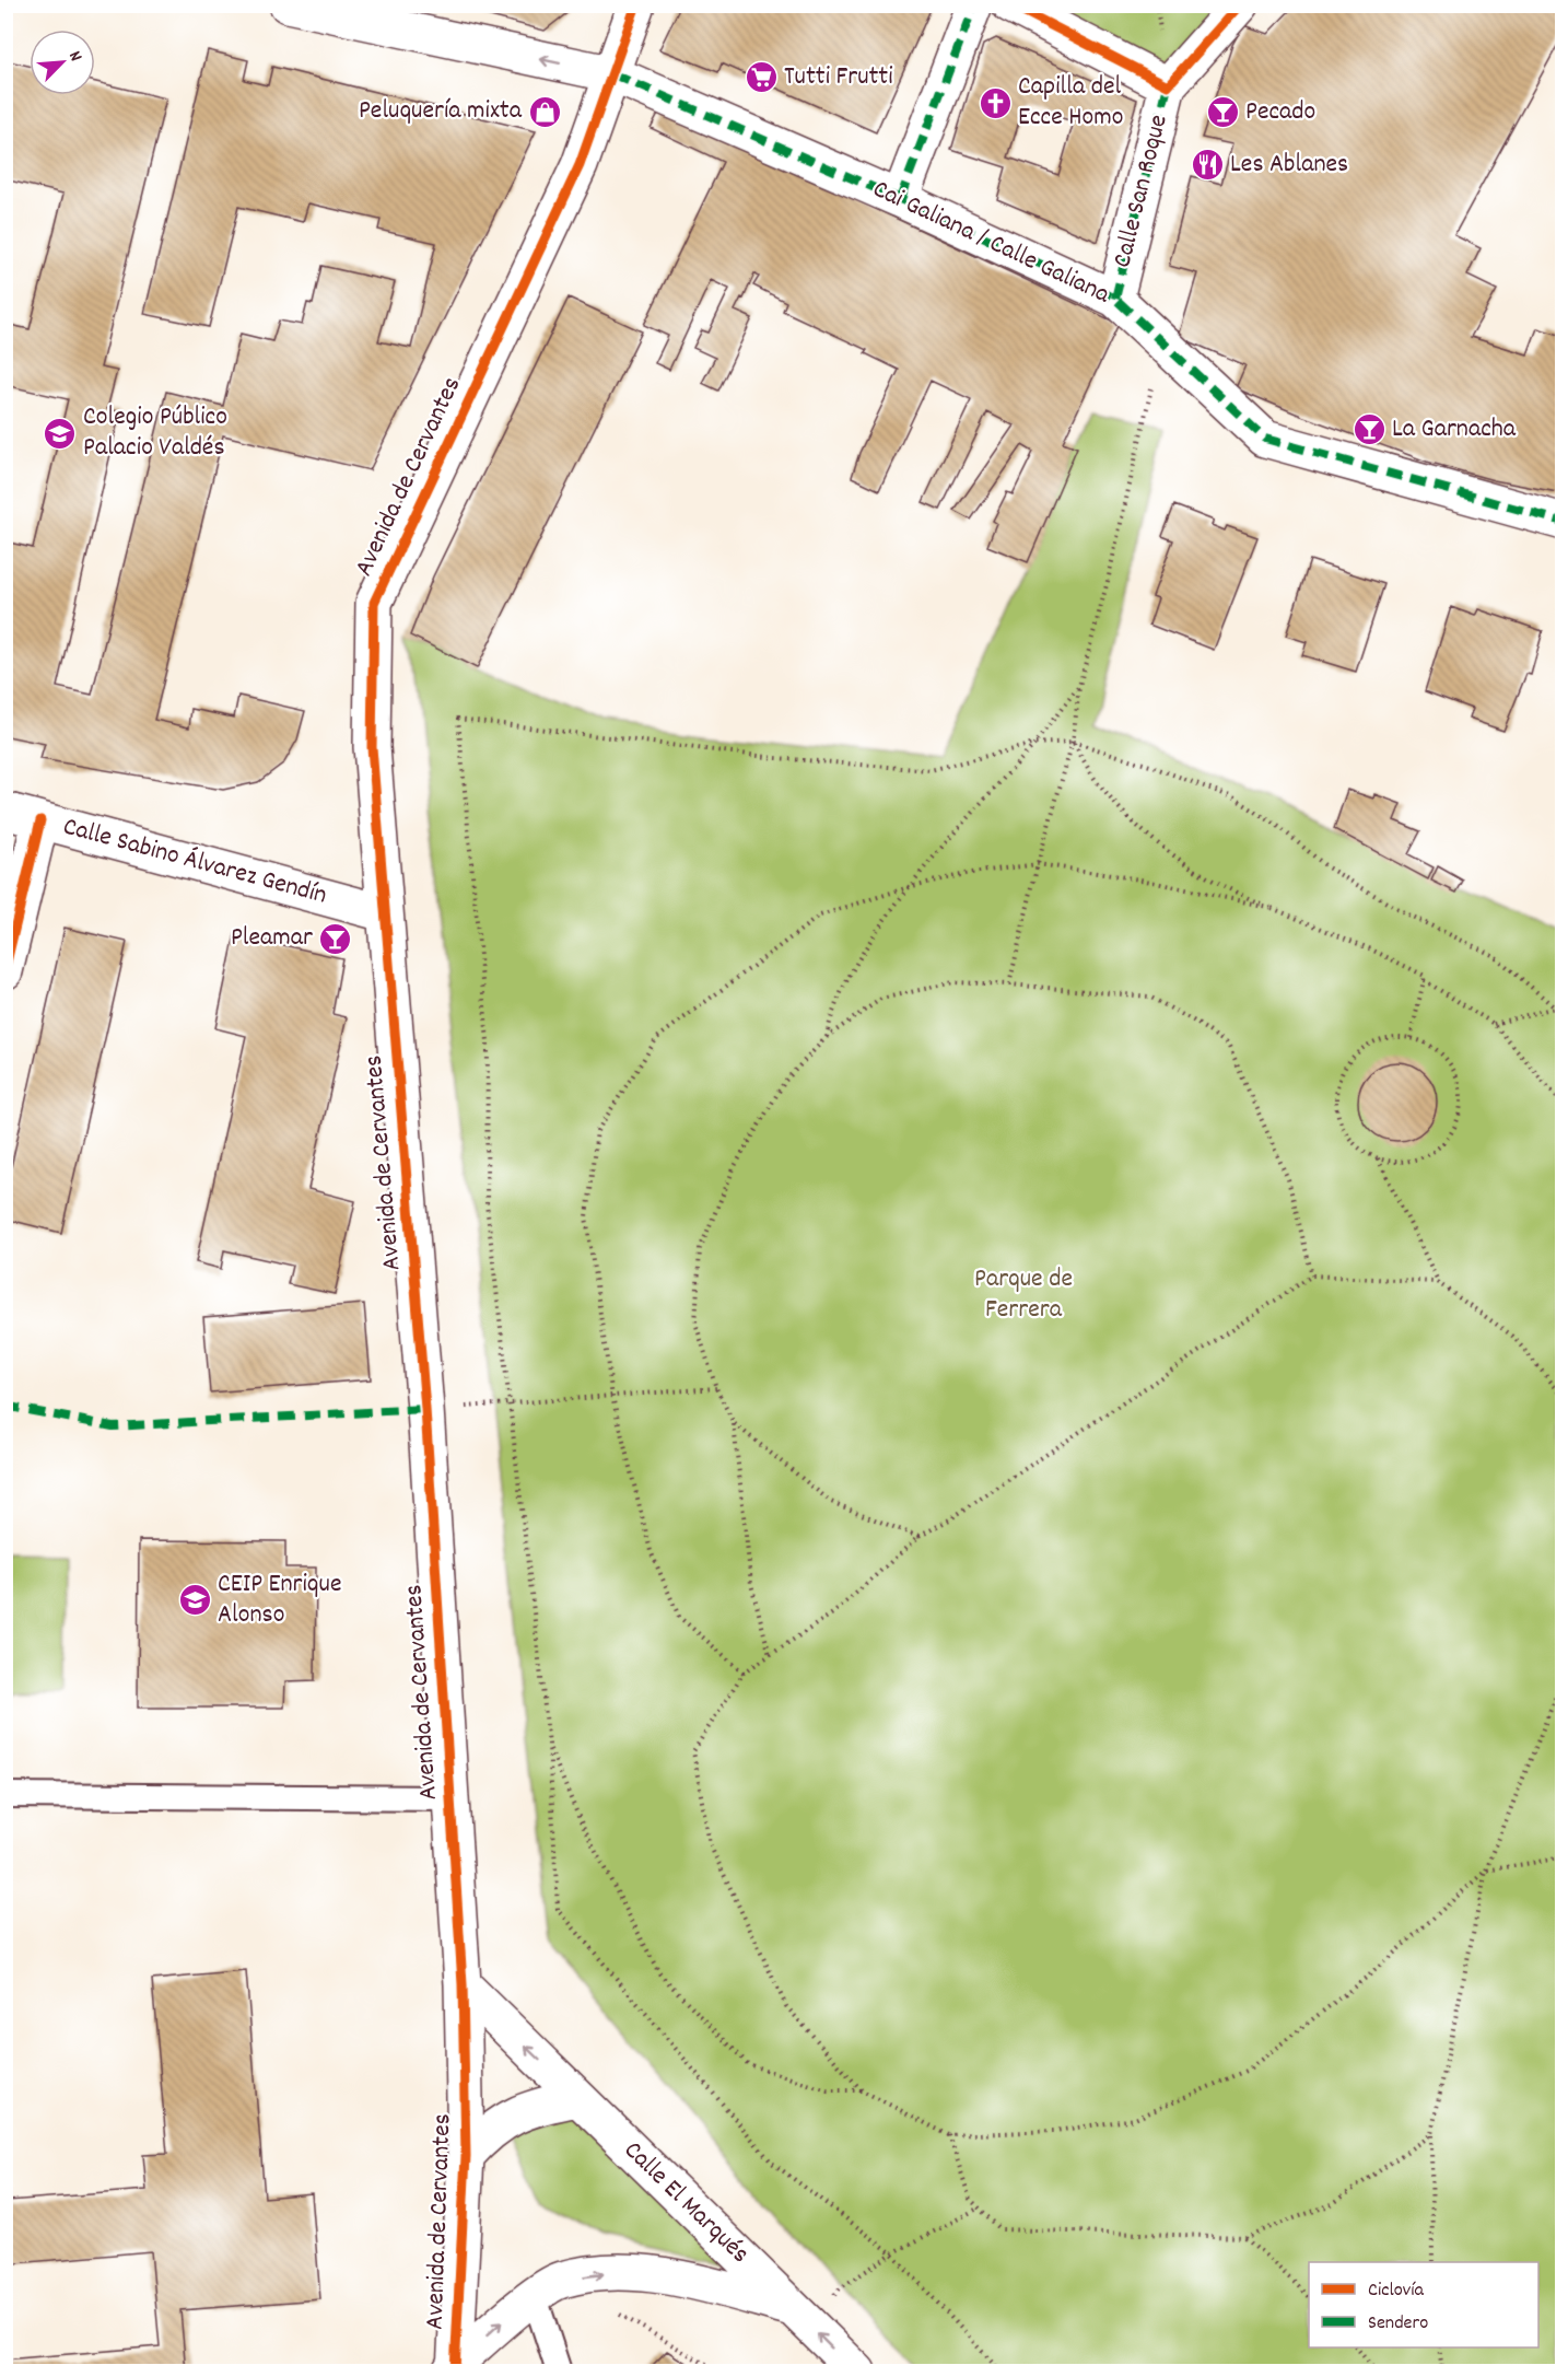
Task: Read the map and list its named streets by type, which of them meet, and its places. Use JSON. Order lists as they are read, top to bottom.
{
  "streets": {
    "street": [
      "Calle San Roque",
      "Cai Galiana / Calle Galiana",
      "Avenida de Cervantes",
      "Calle Sabino Álvarez Gendín",
      "Calle El Marqués"
    ]
  },
  "crossings": [
    ["Calle San Roque", "Cai Galiana / Calle Galiana"],
    ["Cai Galiana / Calle Galiana", "Avenida de Cervantes"],
    ["Avenida de Cervantes", "Calle Sabino Álvarez Gendín"],
    ["Avenida de Cervantes", "Calle El Marqués"]
  ],
  "parks": ["Parque de Ferrera"],
  "places": {
    "supermarket": ["Tutti Frutti"],
    "church": ["Capilla del Ecce Homo"],
    "shop": ["Peluquería mixta"],
    "bar": ["Pecado", "La Garnacha", "Pleamar"],
    "restaurant": ["Les Ablanes"],
    "school or university": ["Colegio Público Palacio Valdés", "CEIP Enrique Alonso"]
  },
  "legend": ["Ciclovía", "Sendero"],
  "north": "top right"
}
